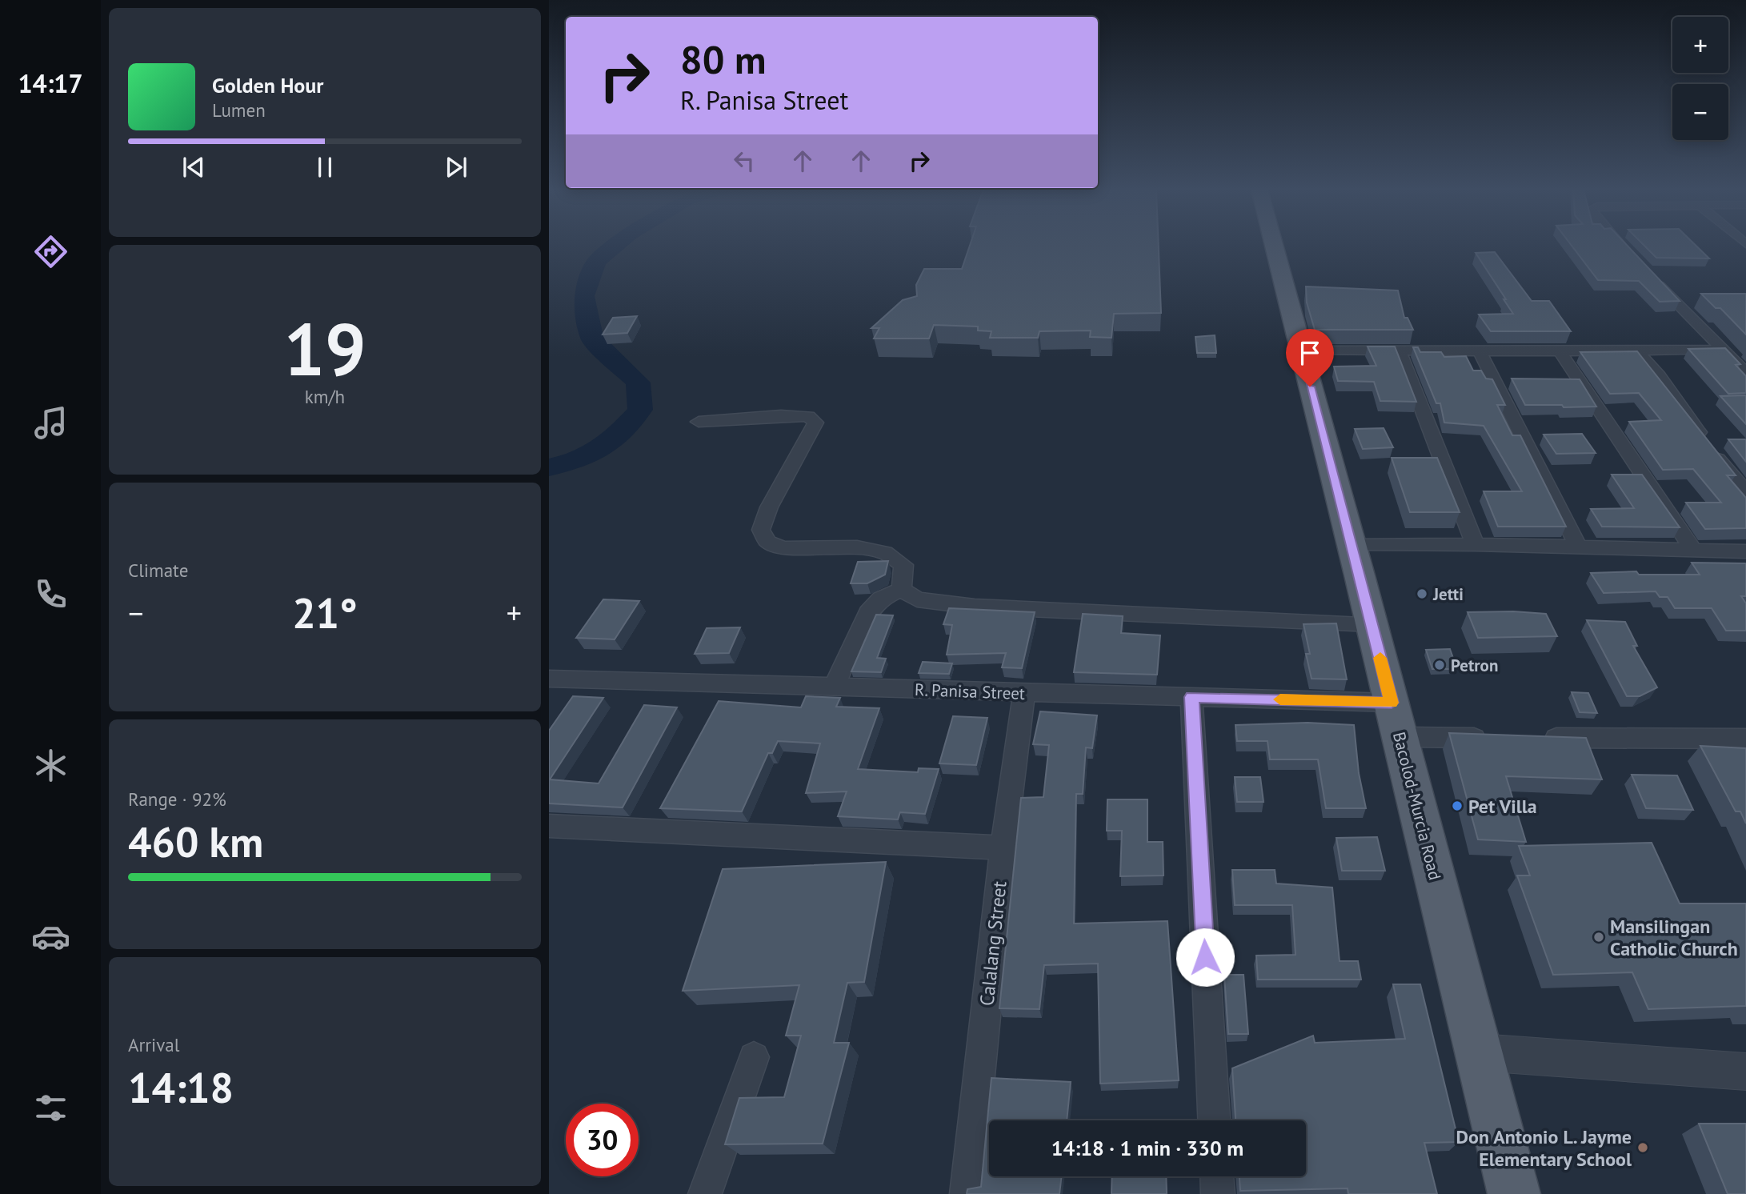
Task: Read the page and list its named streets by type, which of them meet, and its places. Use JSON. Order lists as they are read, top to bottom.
{
  "streets": {
    "main road": ["Bacolod-Murcia Road"],
    "street": ["R. Panisa Street", "Calalang Street"]
  },
  "crossings": [
    ["R. Panisa Street", "Bacolod-Murcia Road"],
    ["R. Panisa Street", "Calalang Street"]
  ],
  "places": [
    "Jetti",
    "Petron",
    "Pet Villa",
    "Mansilingan Catholic Church",
    "Don Antonio L. Jayme Elementary School"
  ],
  "page": {
    "tabs": "14:17",
    "map_buttons": ["+", "−"],
    "turn": ["80 m", "R. Panisa Street"],
    "song": ["Golden Hour", "Lumen"],
    "tile": [
      ["19", "km/h"],
      "Climate",
      ["Range · 92%", "460 km"],
      ["Arrival", "14:18"]
    ],
    "heat": ["−", "21°", "+"],
    "limit": "30",
    "trip": "14:18 · 1 min · 330 m"
  }
}
